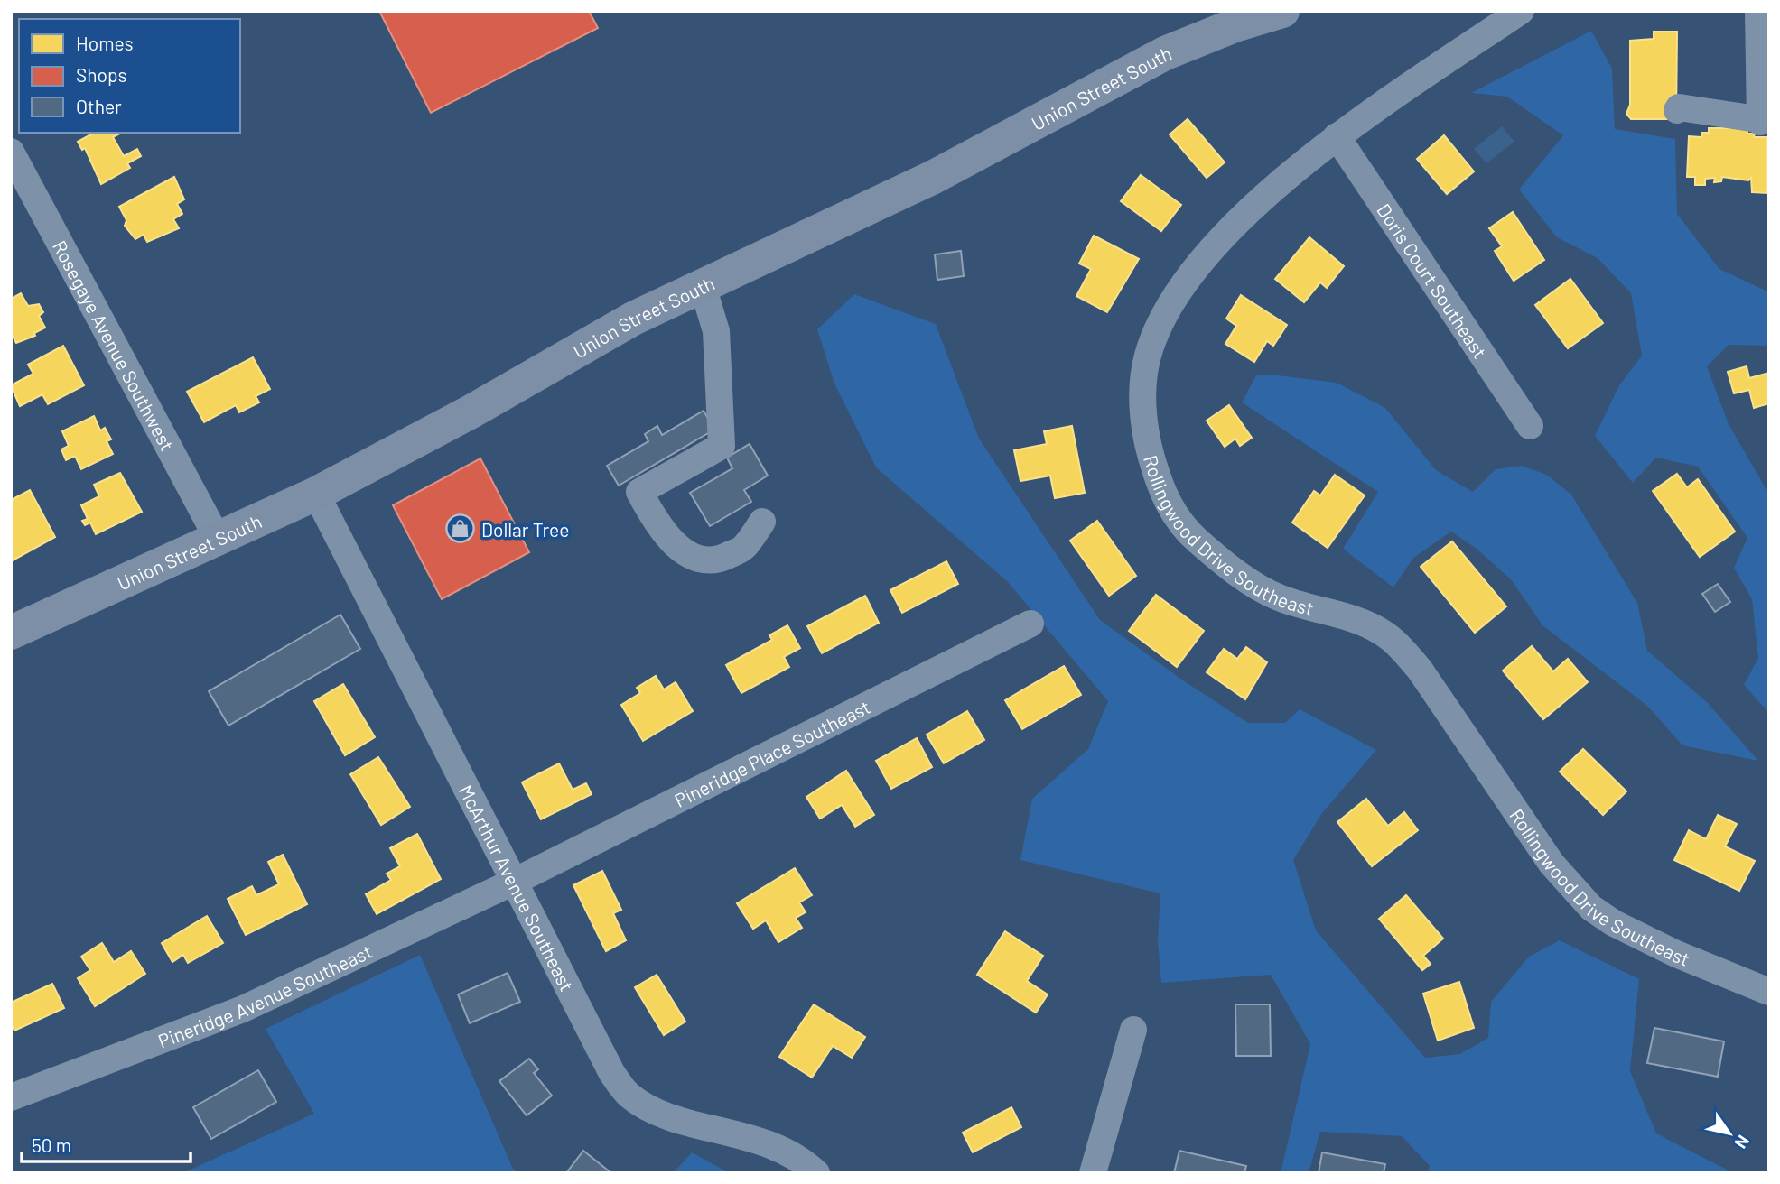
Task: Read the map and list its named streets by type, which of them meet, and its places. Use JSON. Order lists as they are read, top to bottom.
{
  "streets": {
    "main road": ["Union Street South"],
    "street": [
      "Doris Court Southeast",
      "Rosegaye Avenue Southwest",
      "Rollingwood Drive Southeast",
      "Pineridge Place Southeast",
      "McArthur Avenue Southeast",
      "Pineridge Avenue Southeast"
    ]
  },
  "crossings": [
    ["Union Street South", "Rosegaye Avenue Southwest"],
    ["Union Street South", "McArthur Avenue Southeast"],
    ["Doris Court Southeast", "Rollingwood Drive Southeast"],
    ["Pineridge Place Southeast", "McArthur Avenue Southeast"],
    ["Pineridge Place Southeast", "Pineridge Avenue Southeast"],
    ["McArthur Avenue Southeast", "Pineridge Avenue Southeast"]
  ],
  "places": {
    "shop": ["Dollar Tree"]
  },
  "legend": ["Homes", "Shops", "Other"],
  "scale_bar": "50 m",
  "north": "bottom right"
}
